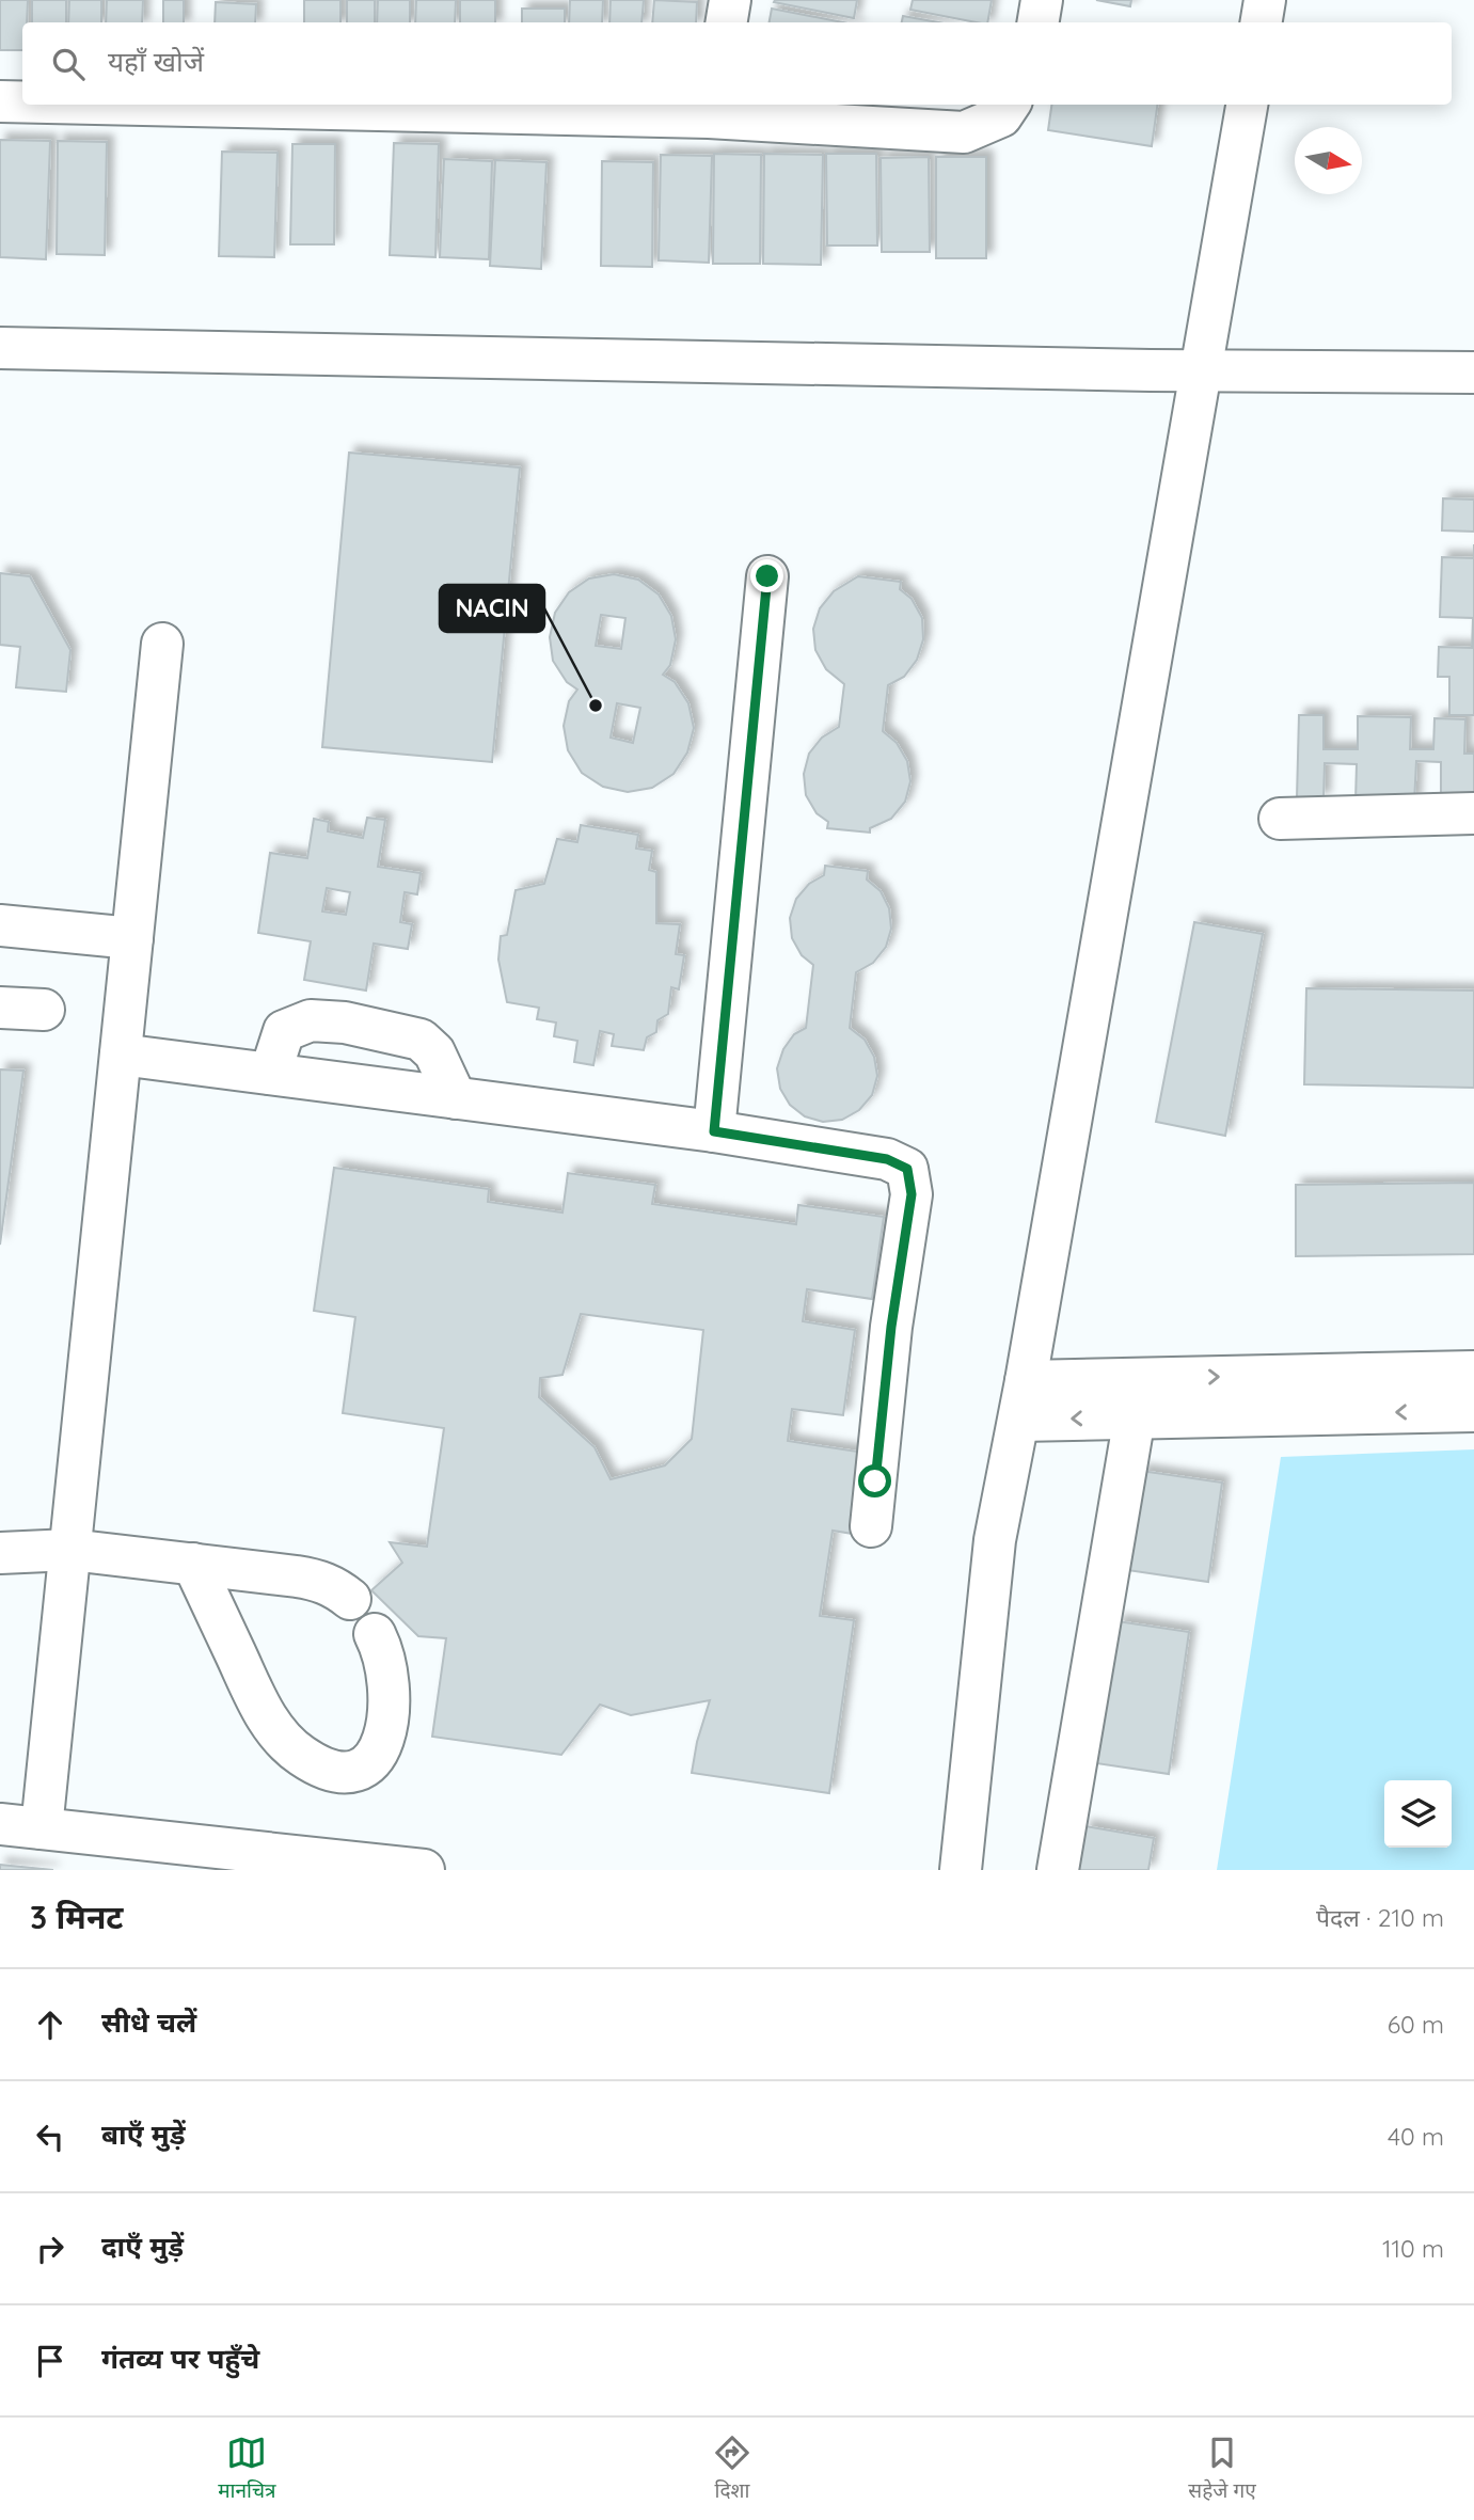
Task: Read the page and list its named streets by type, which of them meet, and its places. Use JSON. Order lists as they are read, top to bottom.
{
  "places": ["NACIN"],
  "north": "right",
  "page": {
    "search": "यहाँ खोजें",
    "heading": ["3 मिनट", "पैदल · 210 m"],
    "list": [
      ["सीधे चलें", "60 m"],
      ["बाएँ मुड़ें", "40 m"],
      ["दाएँ मुड़ें", "110 m"],
      "गंतव्य पर पहुँचे"
    ],
    "nav": ["मानचित्र", "दिशा", "सहेजे गए"]
  }
}
